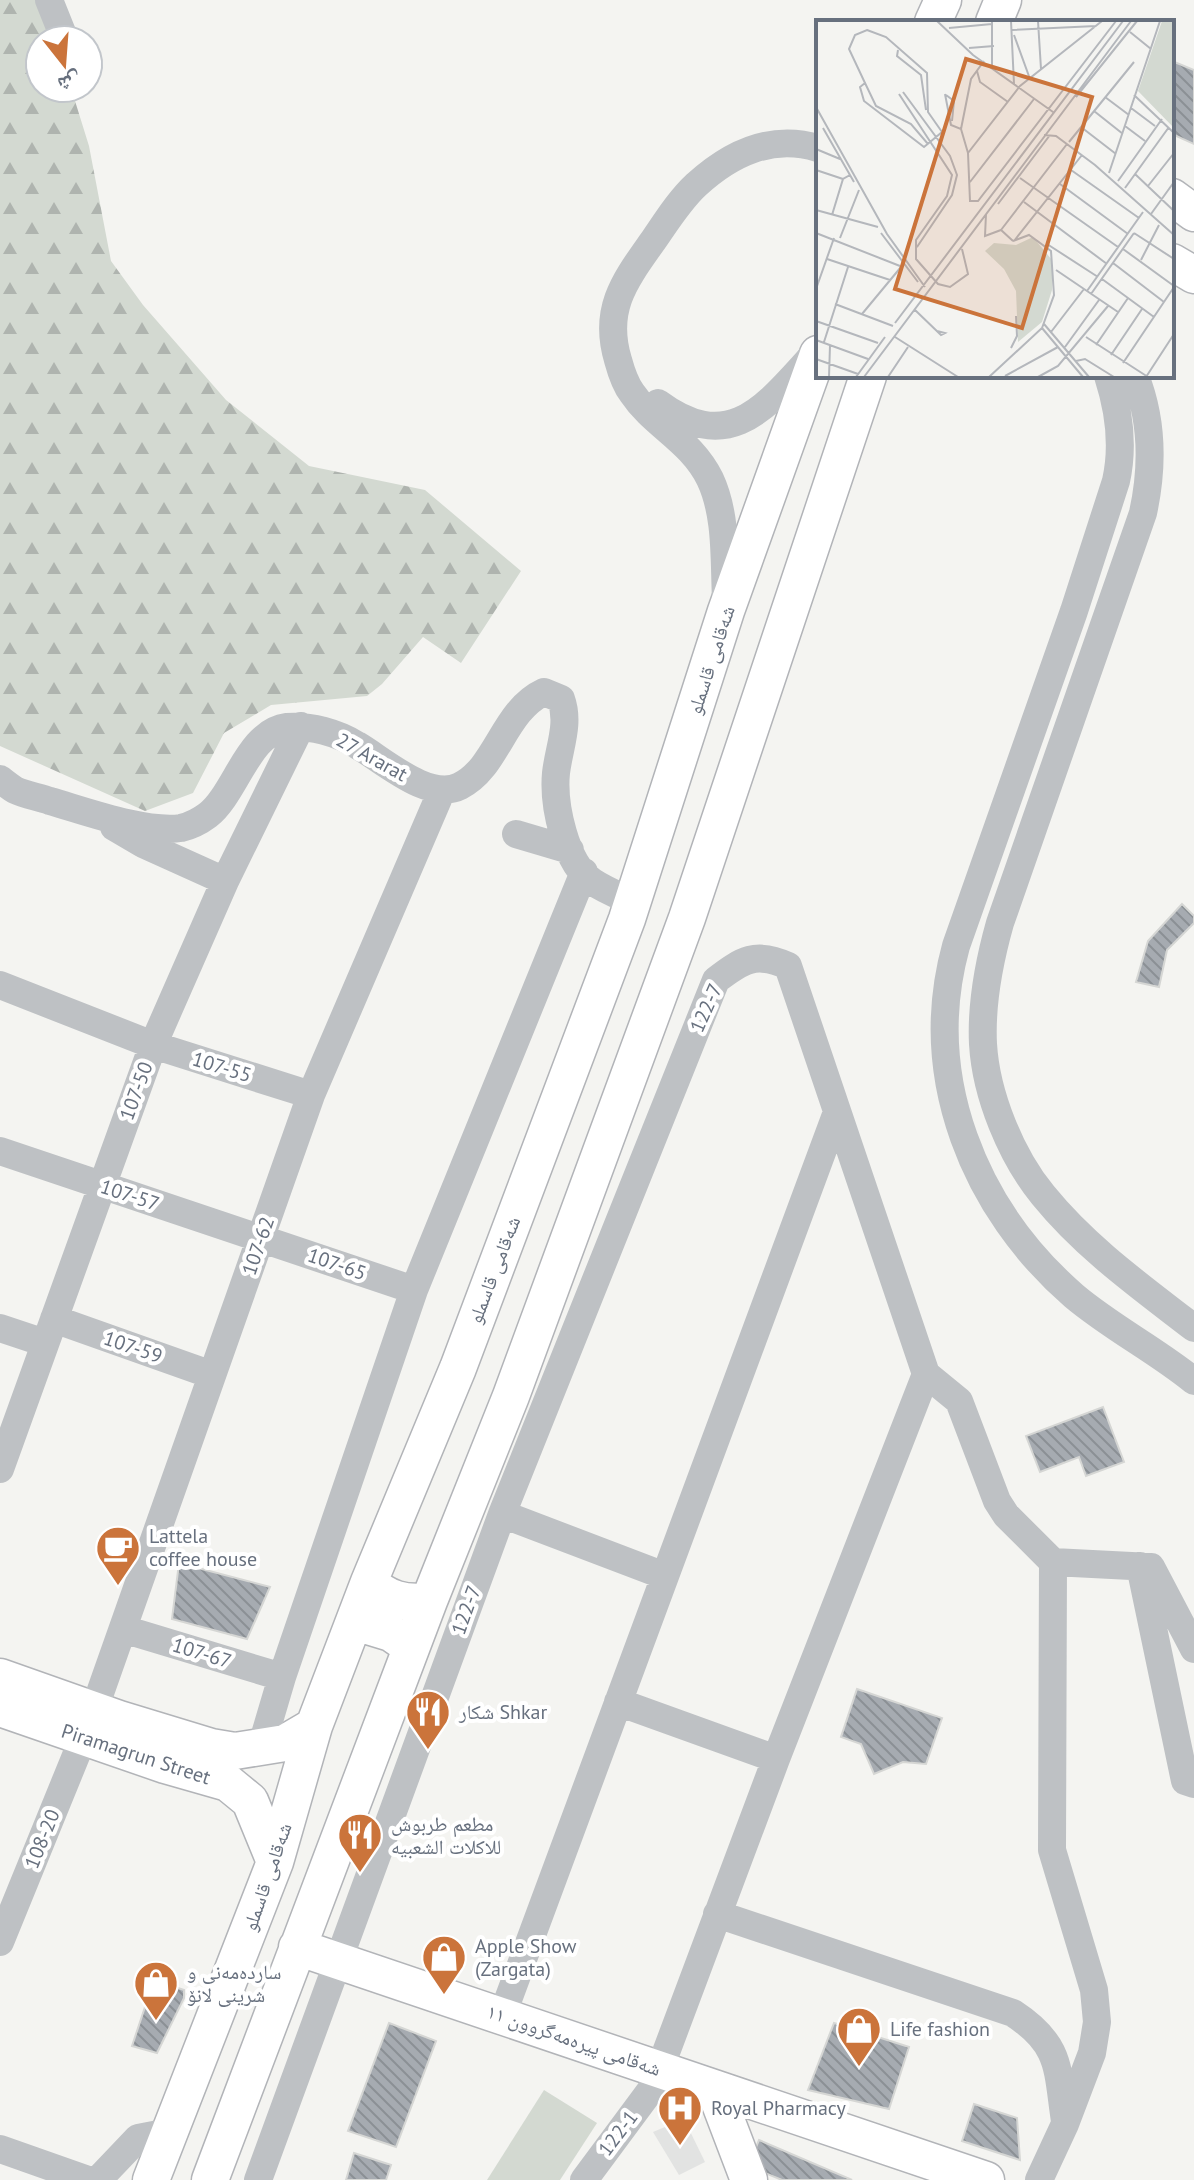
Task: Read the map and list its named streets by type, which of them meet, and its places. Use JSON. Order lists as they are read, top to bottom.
{
  "streets": {
    "main road": ["شەقامی قاسملو", "Piramagrun Street", "شەقامی پیرەمەگروون ١١"],
    "street": [
      "27 Ararat",
      "122-7",
      "107-55",
      "107-50",
      "107-57",
      "107-62",
      "107-65",
      "107-59",
      "107-67",
      "108-20",
      "122-1"
    ]
  },
  "crossings": [
    ["شەقامی قاسملو", "Piramagrun Street"],
    ["27 Ararat", "107-50"],
    ["27 Ararat", "107-62"],
    ["122-7", "شەقامی پیرەمەگروون ١١"],
    ["107-55", "107-50"],
    ["107-55", "107-62"],
    ["107-50", "107-57"],
    ["107-50", "107-59"],
    ["107-57", "107-62"],
    ["107-57", "107-65"],
    ["107-62", "107-65"],
    ["107-62", "107-59"],
    ["107-62", "107-67"],
    ["107-62", "Piramagrun Street"],
    ["107-62", "108-20"],
    ["Piramagrun Street", "108-20"],
    ["شەقامی پیرەمەگروون ١١", "122-1"]
  ],
  "places": {
    "cafe": ["Lattela coffee house"],
    "restaurant": ["شکار Shkar", "مطعم طربوش للاكلات الشعبيه"],
    "shop": ["Apple Show (Zargata)", "ساردەمەنی و شرینی لانۆ", "Life fashion"],
    "hospital": ["Royal Pharmacy"]
  },
  "north": "bottom"
}
